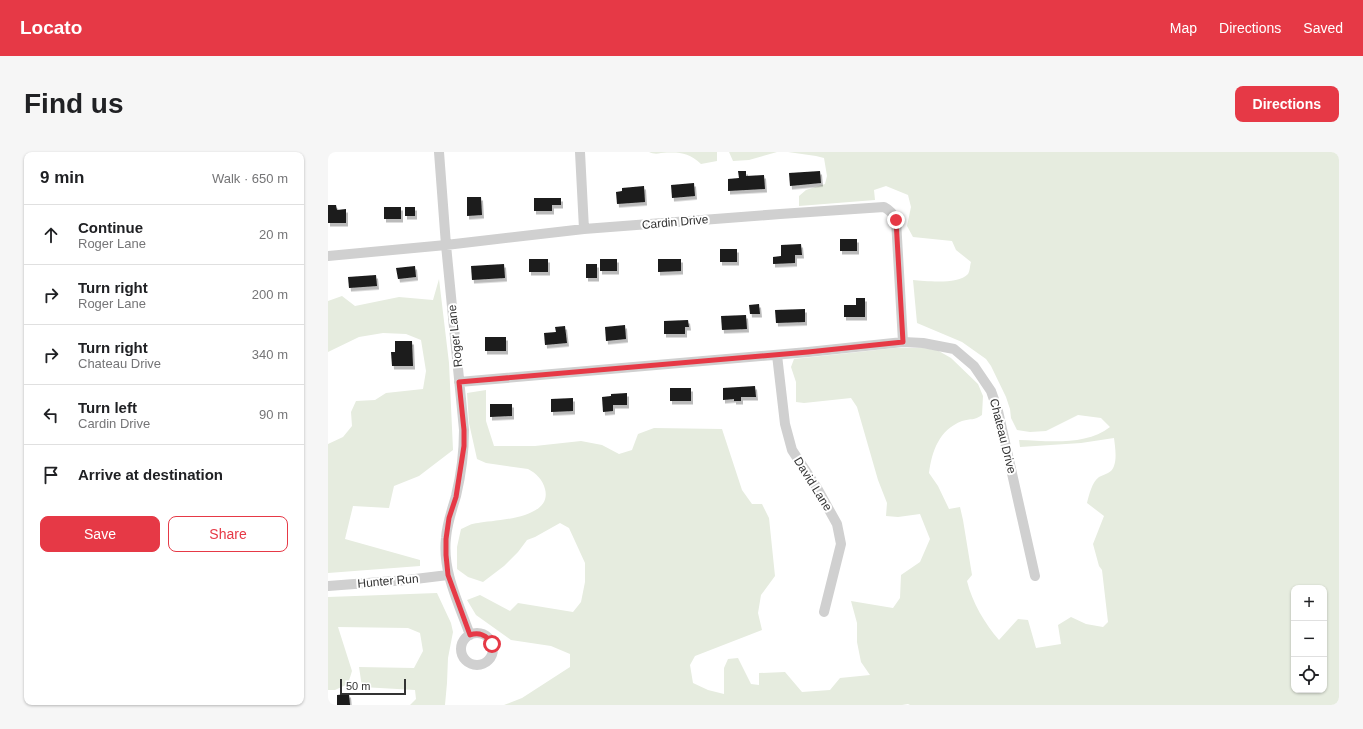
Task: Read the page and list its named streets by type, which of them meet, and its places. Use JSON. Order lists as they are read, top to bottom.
{
  "streets": {
    "street": [
      "Cardin Drive",
      "Roger Lane",
      "Chateau Drive",
      "David Lane",
      "Hunter Run"
    ]
  },
  "crossings": [
    ["Cardin Drive", "Roger Lane"],
    ["Cardin Drive", "Chateau Drive"],
    ["Roger Lane", "Chateau Drive"],
    ["Roger Lane", "Hunter Run"],
    ["Chateau Drive", "David Lane"]
  ],
  "scale_bar": "50 m",
  "page": {
    "header": "Locato",
    "nav": ["Map", "Directions", "Saved"],
    "buttons": [
      "Directions",
      ["Save", "Share"]
    ],
    "title": "Find us",
    "heading": ["9 min", "Walk · 650 m"],
    "list": [
      ["Continue", "Roger Lane", "20 m"],
      ["Turn right", "Roger Lane", "200 m"],
      ["Turn right", "Chateau Drive", "340 m"],
      ["Turn left", "Cardin Drive", "90 m"],
      "Arrive at destination"
    ],
    "map_buttons": ["+", "−"],
    "scale": "50 m"
  }
}
